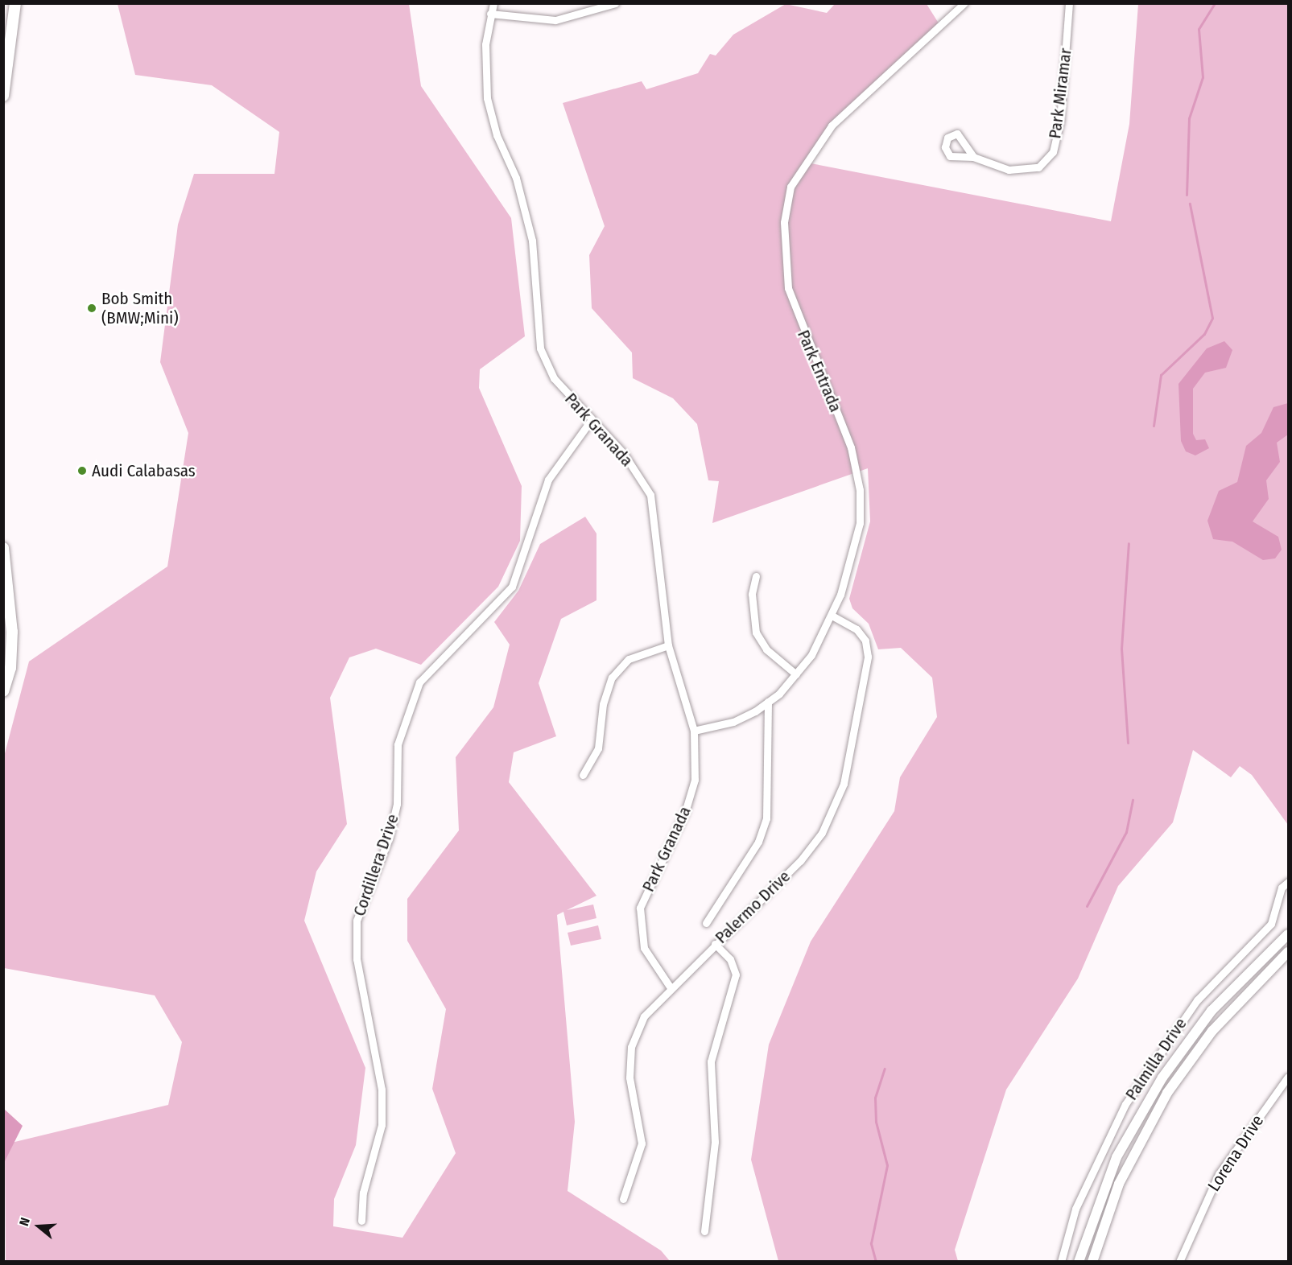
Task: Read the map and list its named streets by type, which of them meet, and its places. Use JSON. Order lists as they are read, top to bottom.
{
  "streets": {
    "street": [
      "Park Miramar",
      "Park Entrada",
      "Park Granada",
      "Cordillera Drive",
      "Palermo Drive",
      "Palmilla Drive",
      "Lorena Drive"
    ]
  },
  "crossings": [
    ["Park Entrada", "Park Granada"],
    ["Park Entrada", "Palermo Drive"],
    ["Park Granada", "Cordillera Drive"],
    ["Park Granada", "Palermo Drive"]
  ],
  "places": ["Bob Smith (BMW;Mini)", "Audi Calabasas"],
  "north": "left"
}
